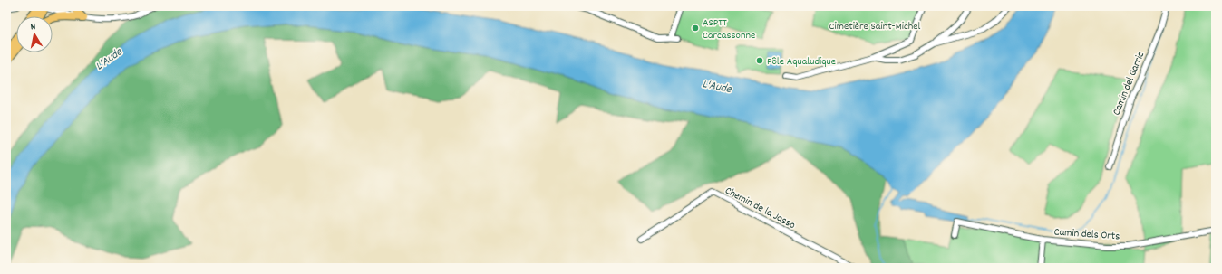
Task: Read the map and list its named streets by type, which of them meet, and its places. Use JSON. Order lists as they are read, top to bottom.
{
  "streets": {
    "street": ["Camin del Garric", "Chemin de la Jasso", "Camin dels Orts"]
  },
  "water": ["L'Aude"],
  "parks": ["Cimetière Saint-Michel"],
  "places": ["ASPTT Carcassonne", "Pôle Aqualudique"],
  "north": "top"
}
